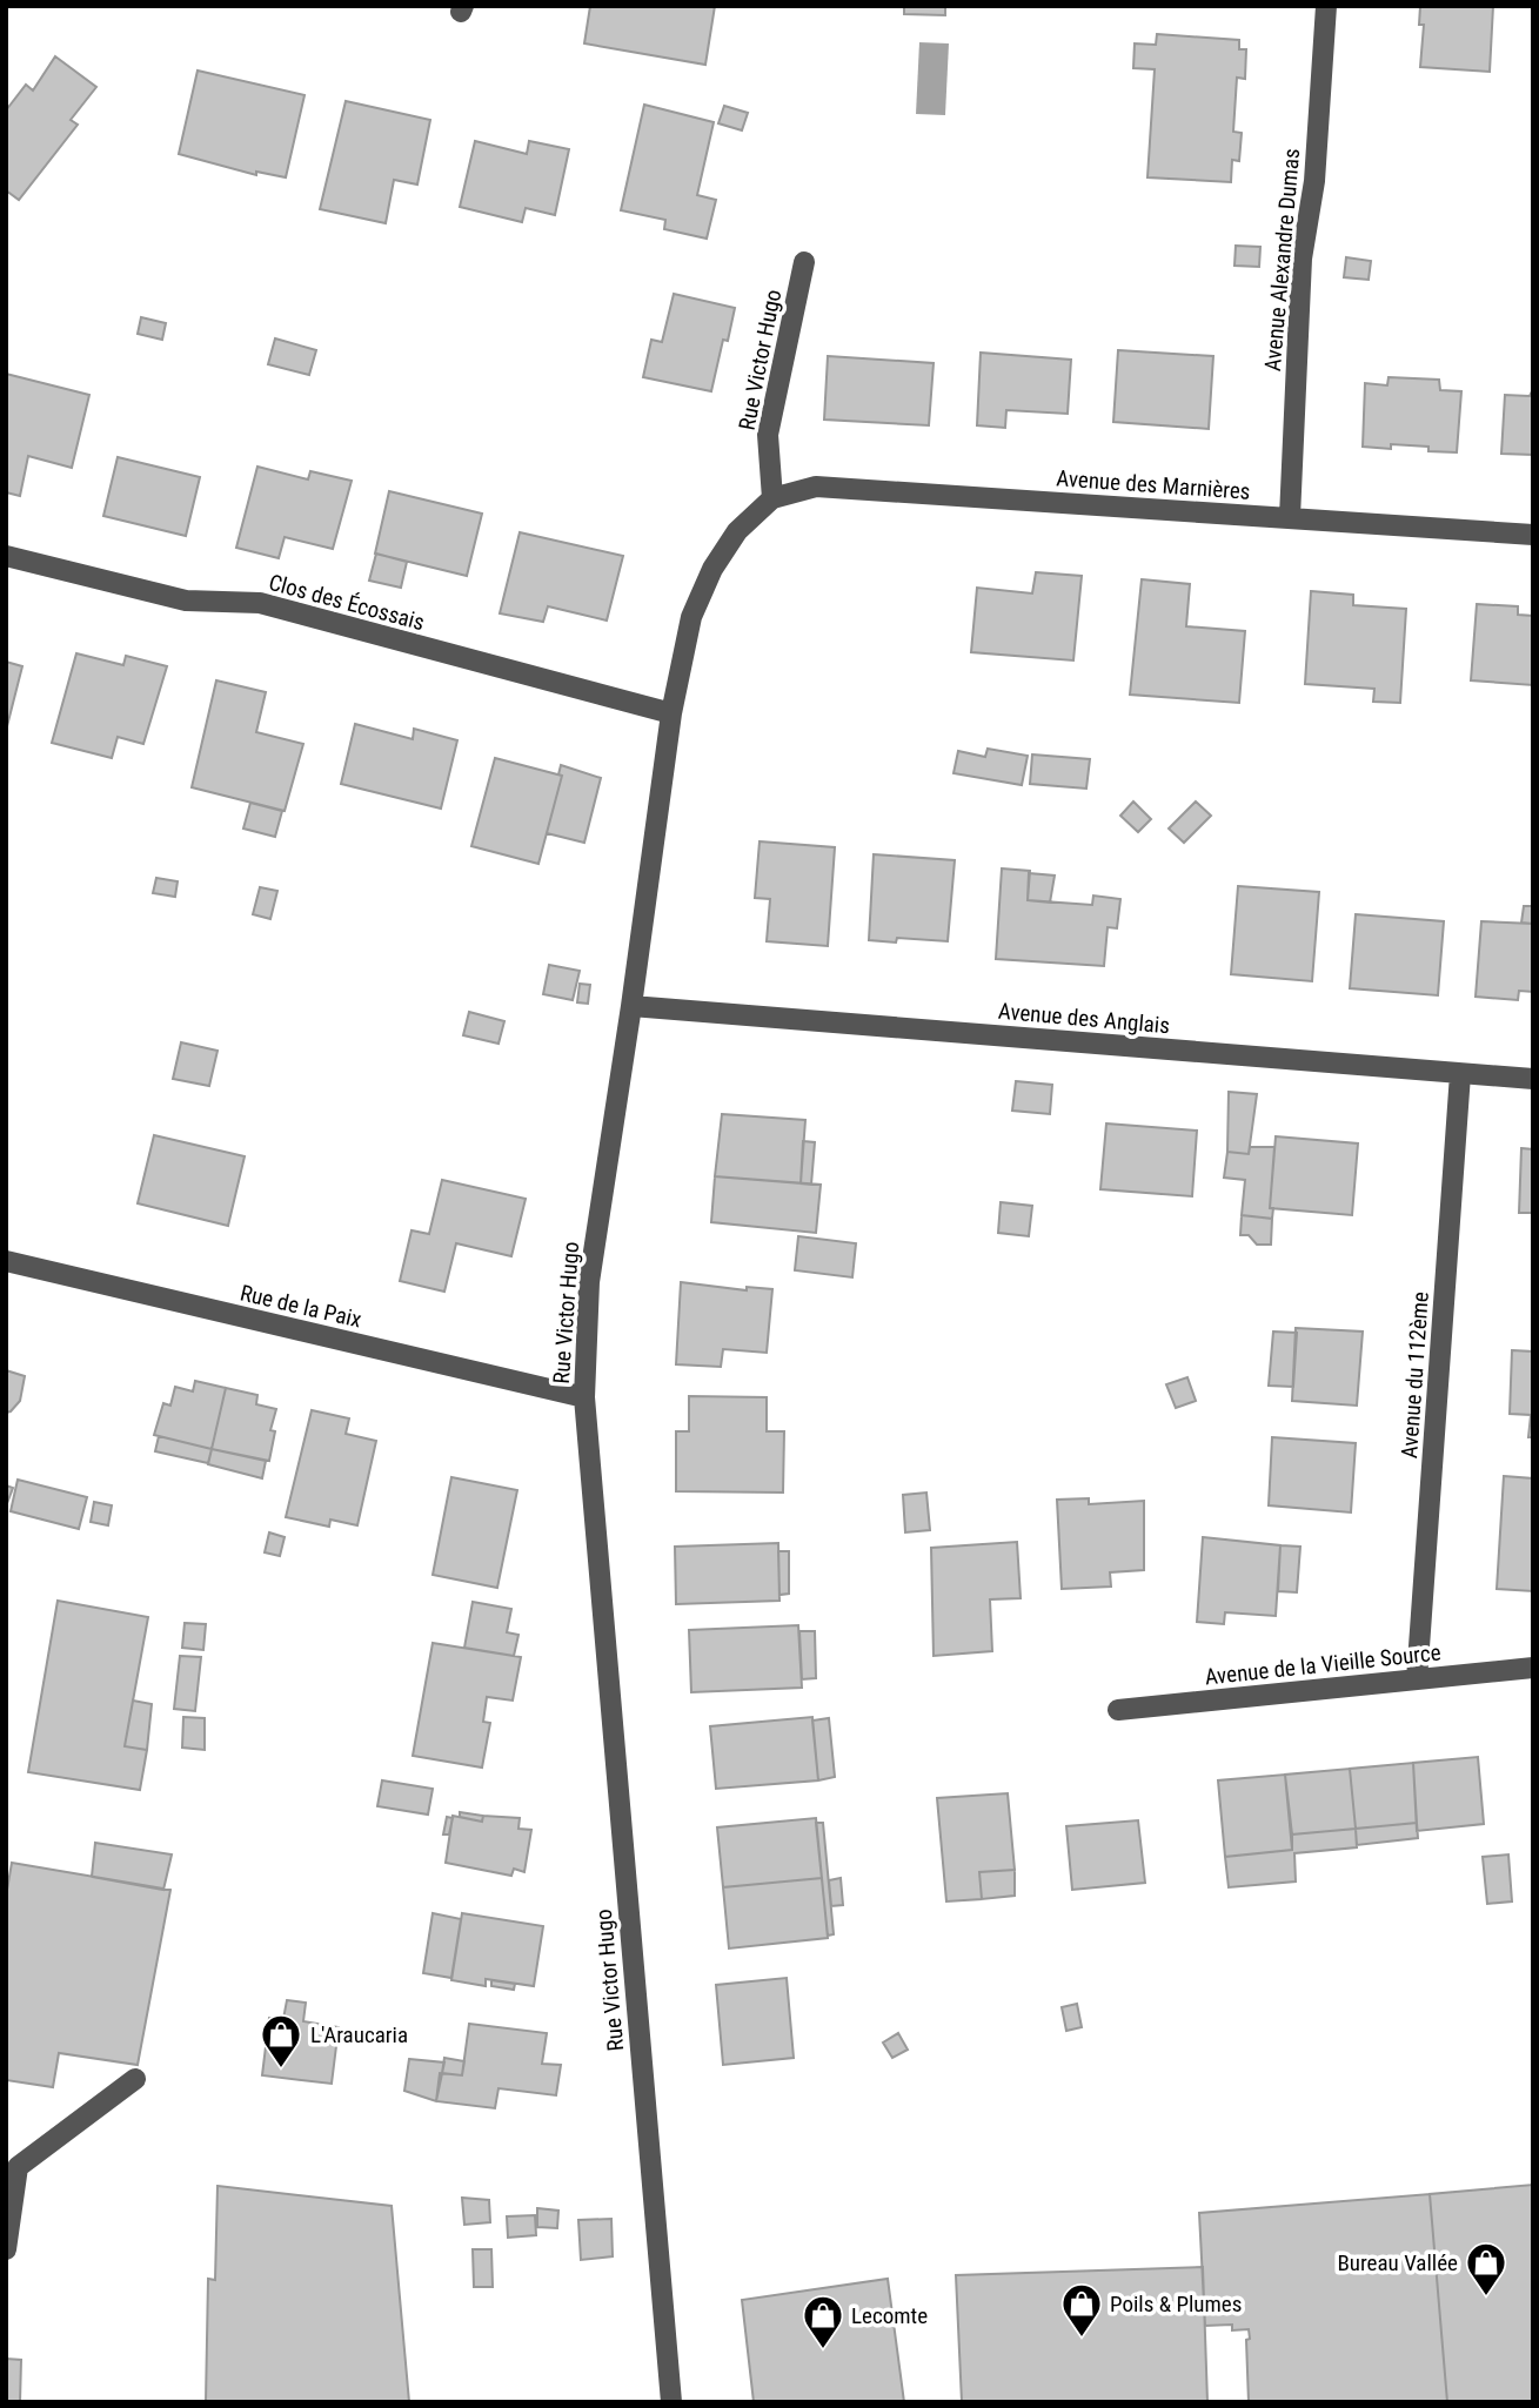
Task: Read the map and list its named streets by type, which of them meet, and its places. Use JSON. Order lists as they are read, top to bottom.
{
  "streets": {
    "street": [
      "Avenue Alexandre Dumas",
      "Rue Victor Hugo",
      "Avenue des Marnières",
      "Clos des Écossais",
      "Avenue des Anglais",
      "Rue de la Paix",
      "Avenue du 112ème",
      "Avenue de la Vieille Source"
    ]
  },
  "crossings": [
    ["Avenue Alexandre Dumas", "Avenue des Marnières"],
    ["Rue Victor Hugo", "Avenue des Marnières"],
    ["Rue Victor Hugo", "Clos des Écossais"],
    ["Rue Victor Hugo", "Avenue des Anglais"],
    ["Rue Victor Hugo", "Rue de la Paix"],
    ["Avenue des Anglais", "Avenue du 112ème"],
    ["Avenue du 112ème", "Avenue de la Vieille Source"]
  ],
  "places": {
    "shop": [
      "L'Araucaria",
      "Bureau Vallée",
      "Poils & Plumes",
      "Lecomte"
    ]
  }
}
